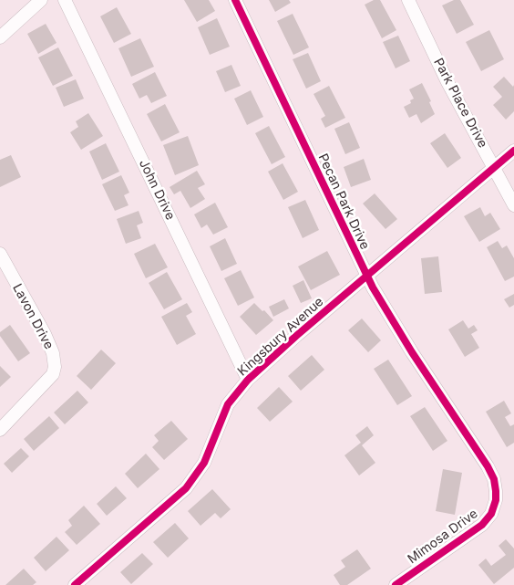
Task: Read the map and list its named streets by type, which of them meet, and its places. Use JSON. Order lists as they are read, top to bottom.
{
  "streets": {
    "street": [
      "Park Place Drive",
      "John Drive",
      "Pecan Park Drive",
      "Lavon Drive",
      "Kingsbury Avenue",
      "Mimosa Drive"
    ]
  },
  "crossings": [
    ["Park Place Drive", "Kingsbury Avenue"],
    ["John Drive", "Kingsbury Avenue"],
    ["Pecan Park Drive", "Kingsbury Avenue"],
    ["Pecan Park Drive", "Mimosa Drive"]
  ]
}
